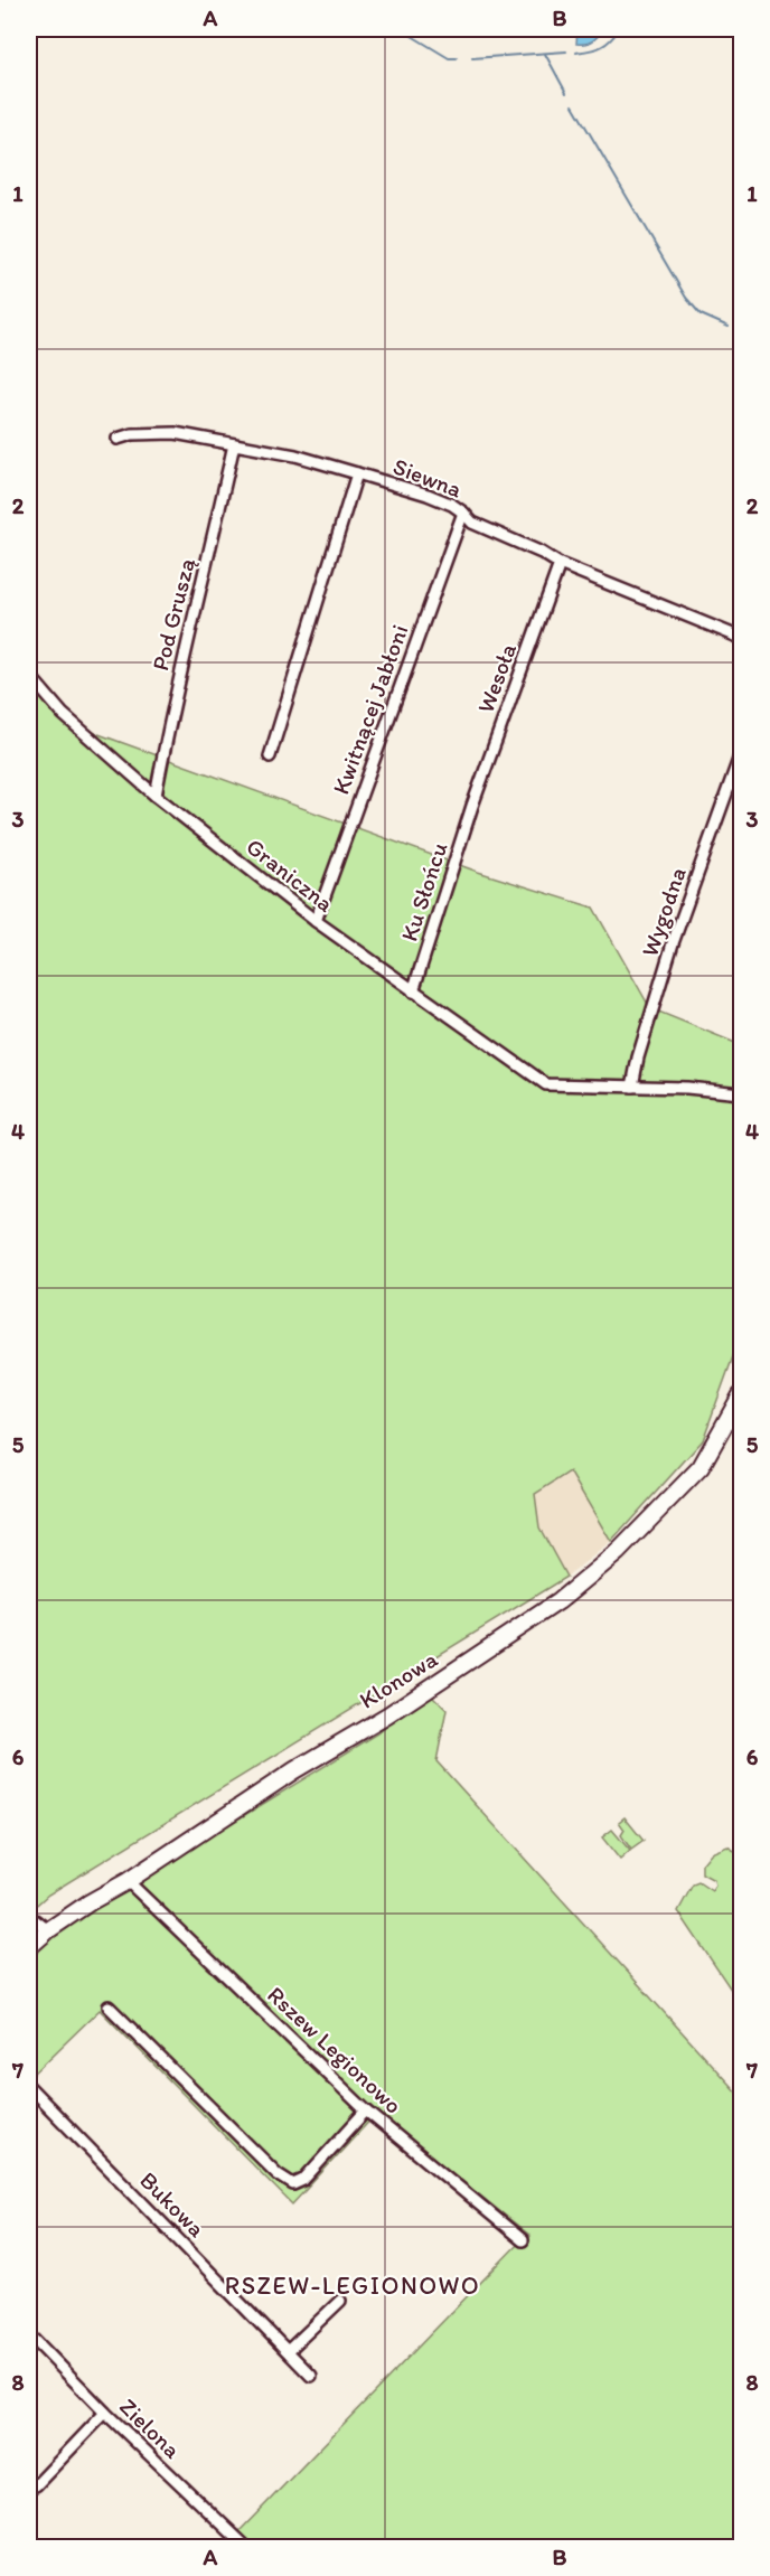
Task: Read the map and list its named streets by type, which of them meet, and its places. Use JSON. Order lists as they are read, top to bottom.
{
  "streets": {
    "street": [
      "Siewna",
      "Pod Gruszą",
      "Wesoła",
      "Kwitnącej Jabłoni",
      "Graniczna",
      "Ku Słońcu",
      "Wygodna",
      "Klonowa",
      "Rszew Legionowo",
      "Bukowa",
      "Zielona"
    ]
  },
  "crossings": [
    ["Siewna", "Pod Gruszą"],
    ["Siewna", "Wesoła"],
    ["Siewna", "Kwitnącej Jabłoni"],
    ["Pod Gruszą", "Graniczna"],
    ["Wesoła", "Ku Słońcu"],
    ["Kwitnącej Jabłoni", "Graniczna"],
    ["Graniczna", "Ku Słońcu"],
    ["Graniczna", "Wygodna"],
    ["Klonowa", "Rszew Legionowo"]
  ],
  "districts": ["RSZEW-LEGIONOWO"],
  "grid": {
    "columns": ["A", "B"],
    "rows": [
      "1",
      "2",
      "3",
      "4",
      "5",
      "6",
      "7",
      "8"
    ]
  }
}
